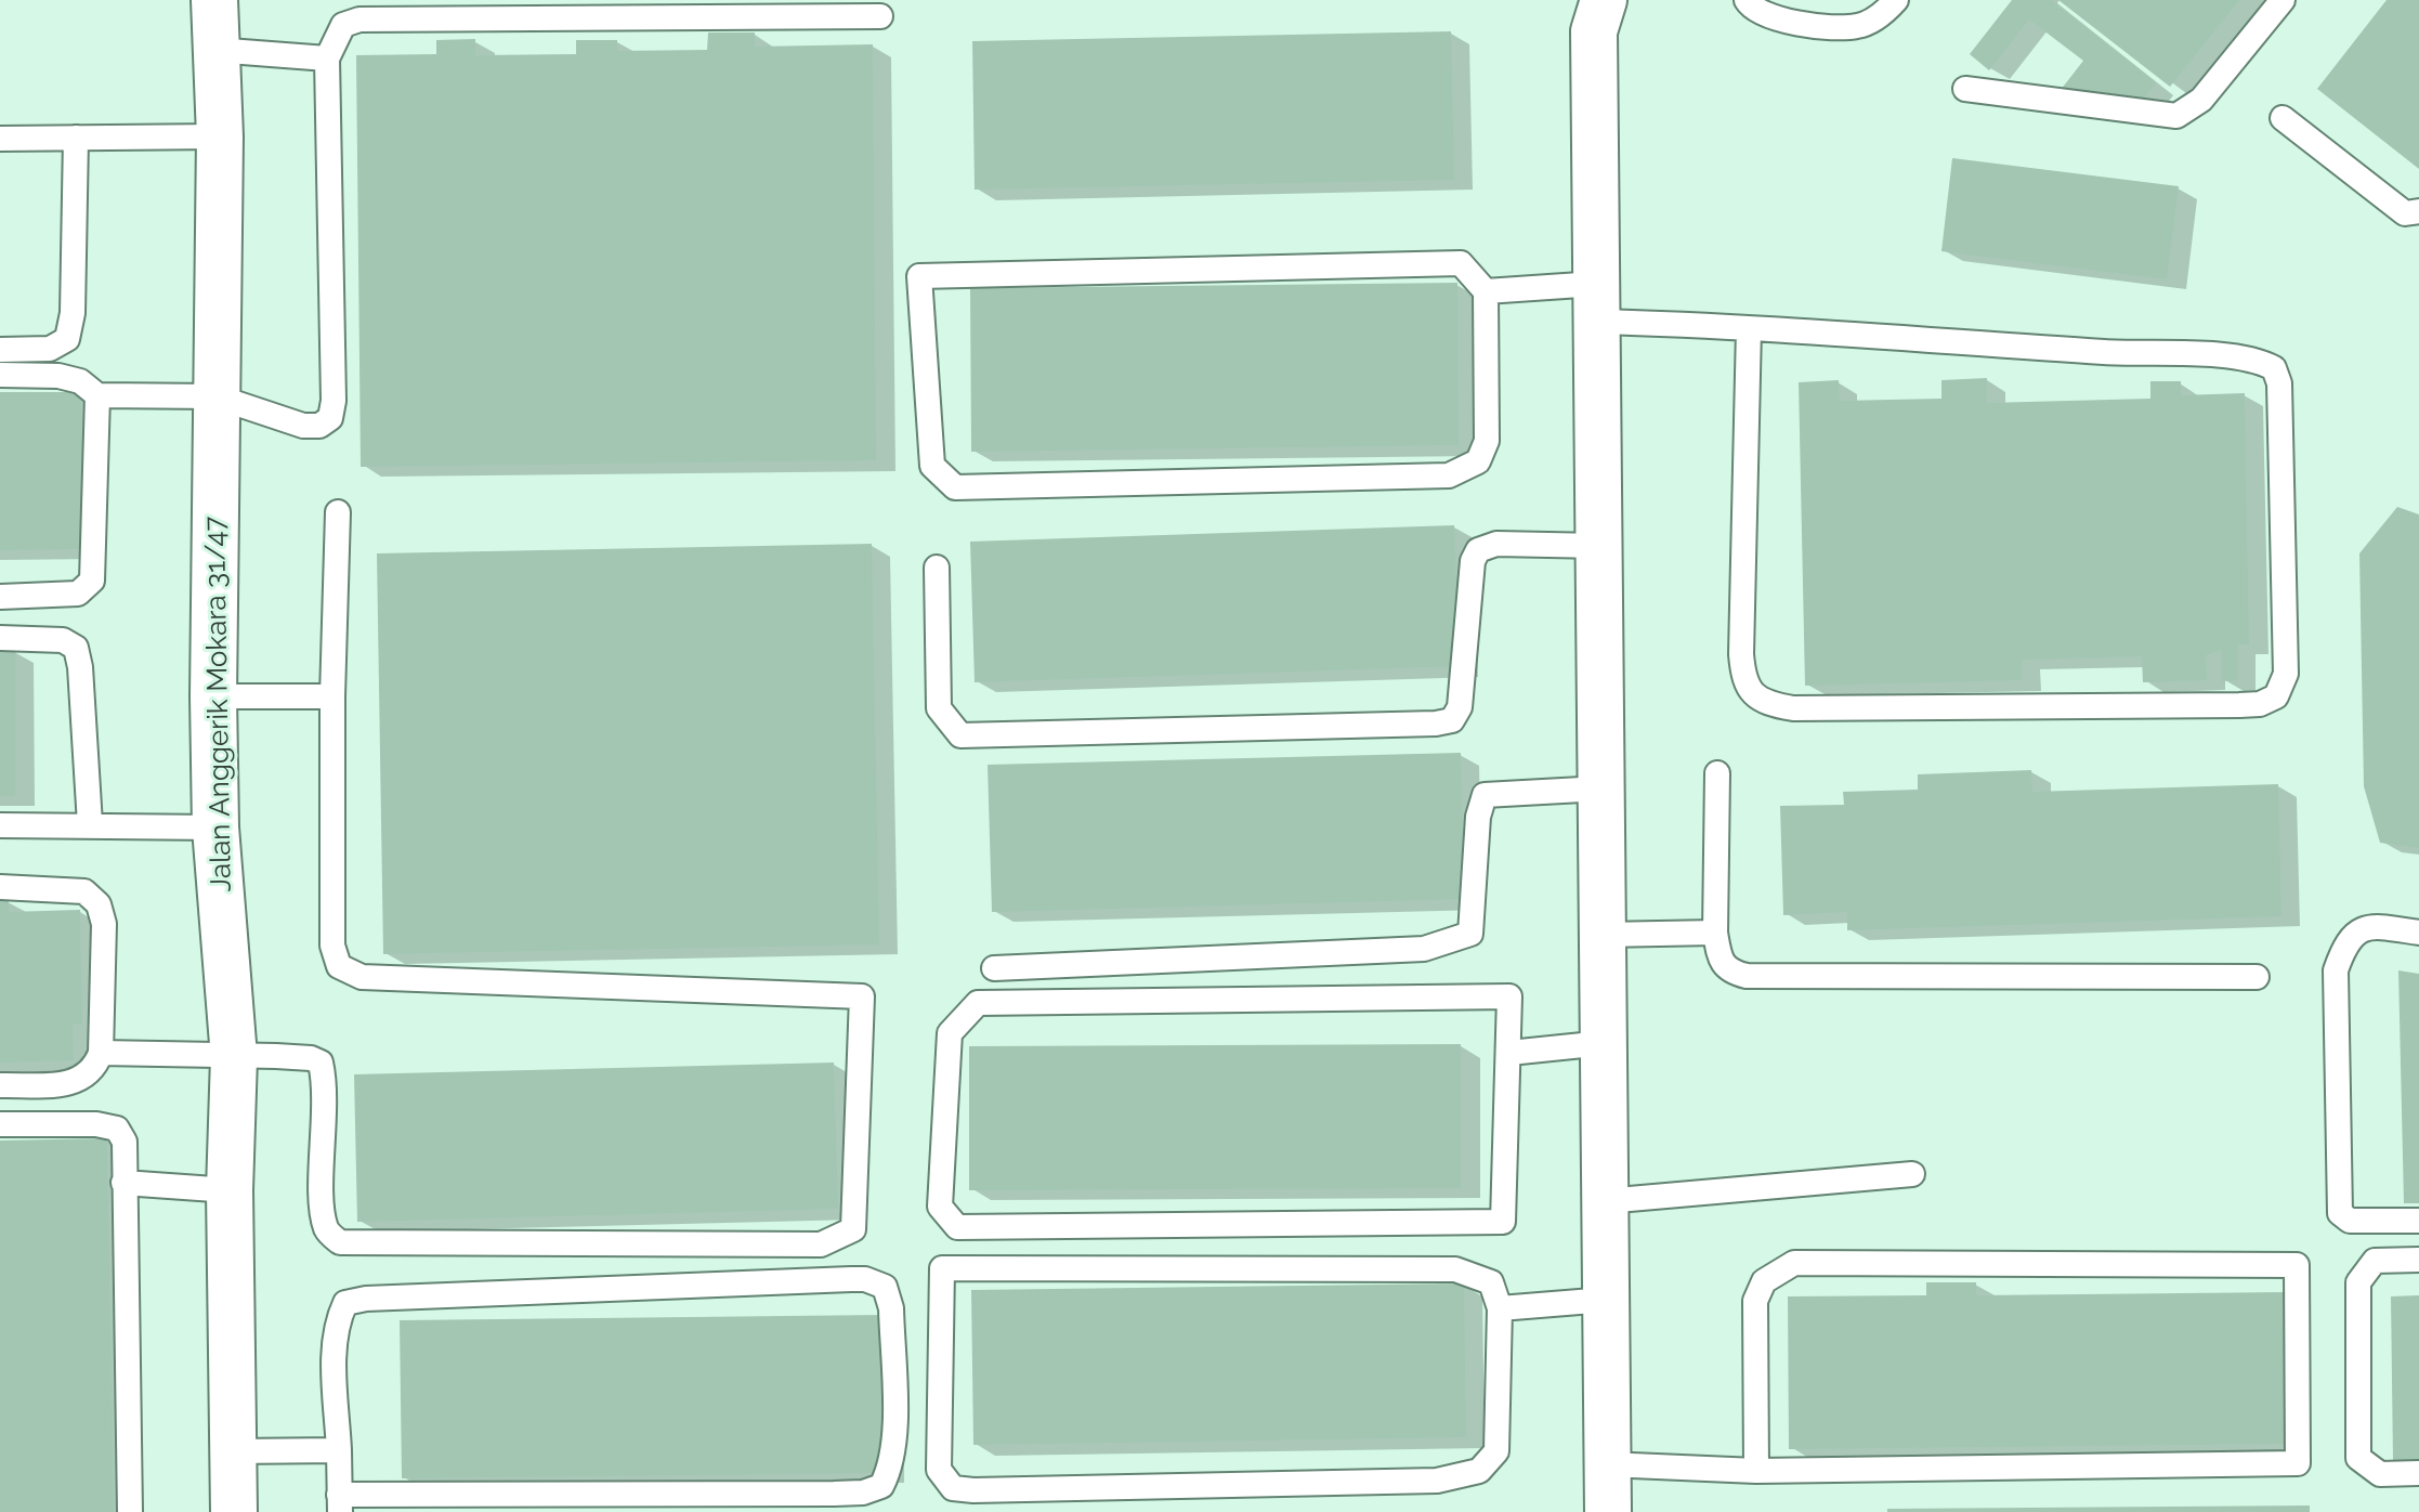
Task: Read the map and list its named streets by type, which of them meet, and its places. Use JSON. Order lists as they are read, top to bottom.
{
  "streets": {
    "street": ["Jalan Anggerik Mokara 31/47"]
  }
}
